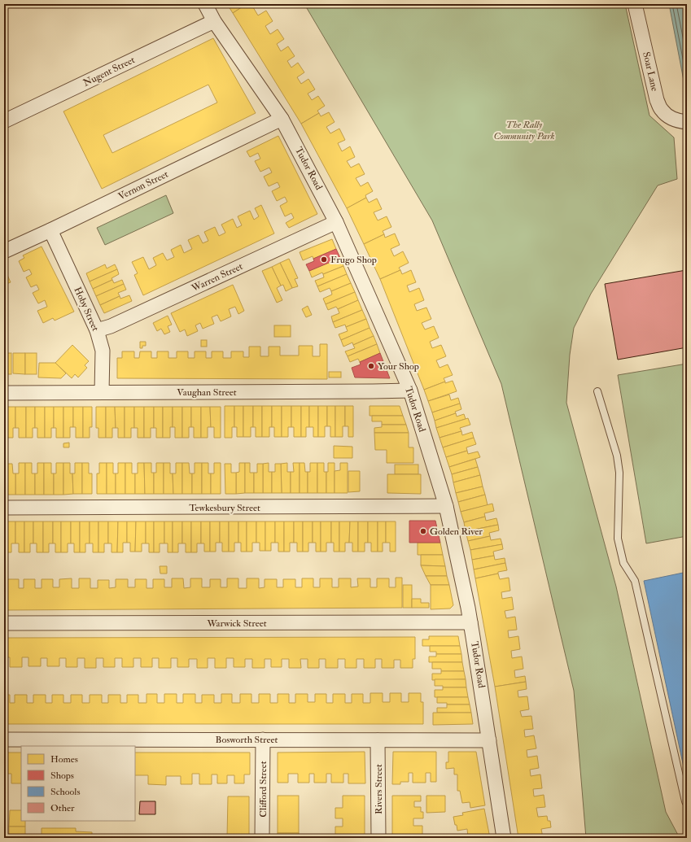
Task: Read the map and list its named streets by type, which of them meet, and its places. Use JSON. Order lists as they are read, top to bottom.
{
  "streets": {
    "street": [
      "Nugent Street",
      "Soar Lane",
      "Tudor Road",
      "Vernon Street",
      "Warren Street",
      "Hoby Street",
      "Vaughan Street",
      "Tewkesbury Street",
      "Warwick Street",
      "Bosworth Street",
      "Clifford Street",
      "Rivers Street"
    ]
  },
  "crossings": [
    ["Nugent Street", "Tudor Road"],
    ["Tudor Road", "Vernon Street"],
    ["Tudor Road", "Warren Street"],
    ["Tudor Road", "Vaughan Street"],
    ["Tudor Road", "Tewkesbury Street"],
    ["Tudor Road", "Warwick Street"],
    ["Tudor Road", "Bosworth Street"],
    ["Vernon Street", "Hoby Street"],
    ["Warren Street", "Hoby Street"],
    ["Hoby Street", "Vaughan Street"],
    ["Bosworth Street", "Clifford Street"],
    ["Bosworth Street", "Rivers Street"]
  ],
  "parks": ["The Rally Community Park"],
  "places": ["Frugo Shop", "Your Shop", "Golden River"],
  "legend": [
    "Homes",
    "Shops",
    "Schools",
    "Other"
  ]
}
